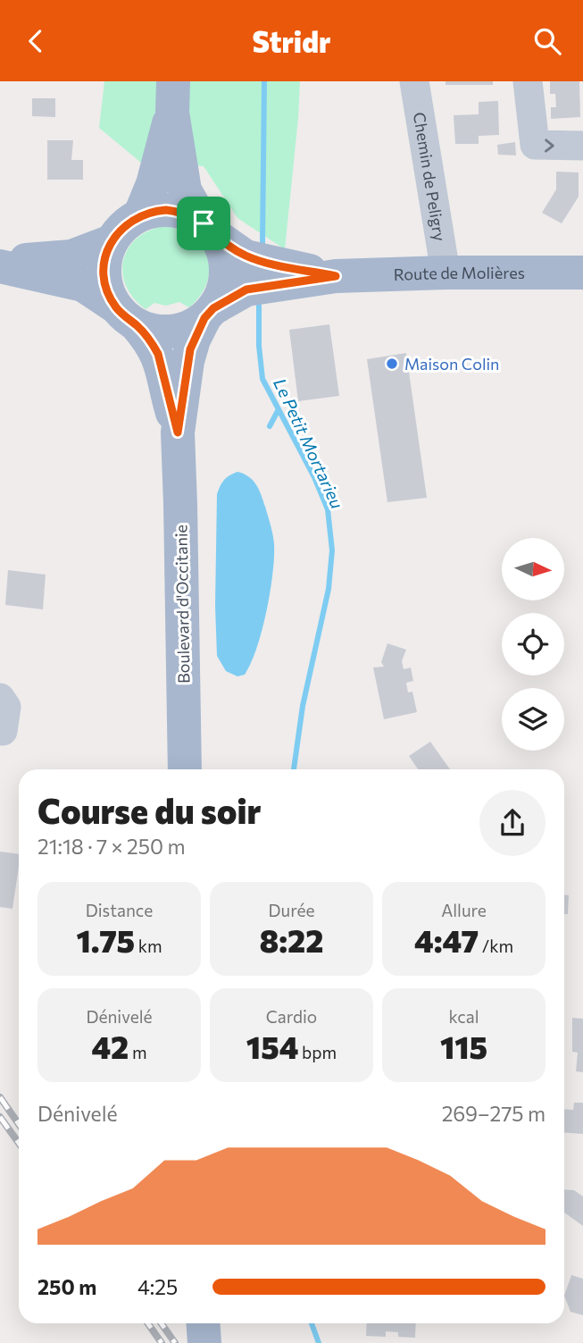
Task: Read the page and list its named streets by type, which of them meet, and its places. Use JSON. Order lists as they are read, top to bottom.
{
  "streets": {
    "main road": ["Route de Molières", "Boulevard d'Occitanie"],
    "street": ["Chemin de Peligry"]
  },
  "crossings": [
    ["Chemin de Peligry", "Route de Molières"],
    ["Route de Molières", "Boulevard d'Occitanie"]
  ],
  "water": ["Le Petit Mortarieu"],
  "places": ["Maison Colin"],
  "north": "right",
  "page": {
    "header": "Stridr",
    "heading": ["Course du soir", "21:18 · 7 × 250 m"],
    "stats": [
      ["Distance", "1.75 km"],
      ["Durée", "8:22"],
      ["Allure", "4:47 /km"],
      ["Dénivelé", "42 m"],
      ["Cardio", "154 bpm"],
      ["kcal", "115"]
    ],
    "chart": ["Dénivelé", "269–275 m"],
    "list": [
      {
        "name": "250 m",
        "note": "4:25"
      }
    ]
  }
}
